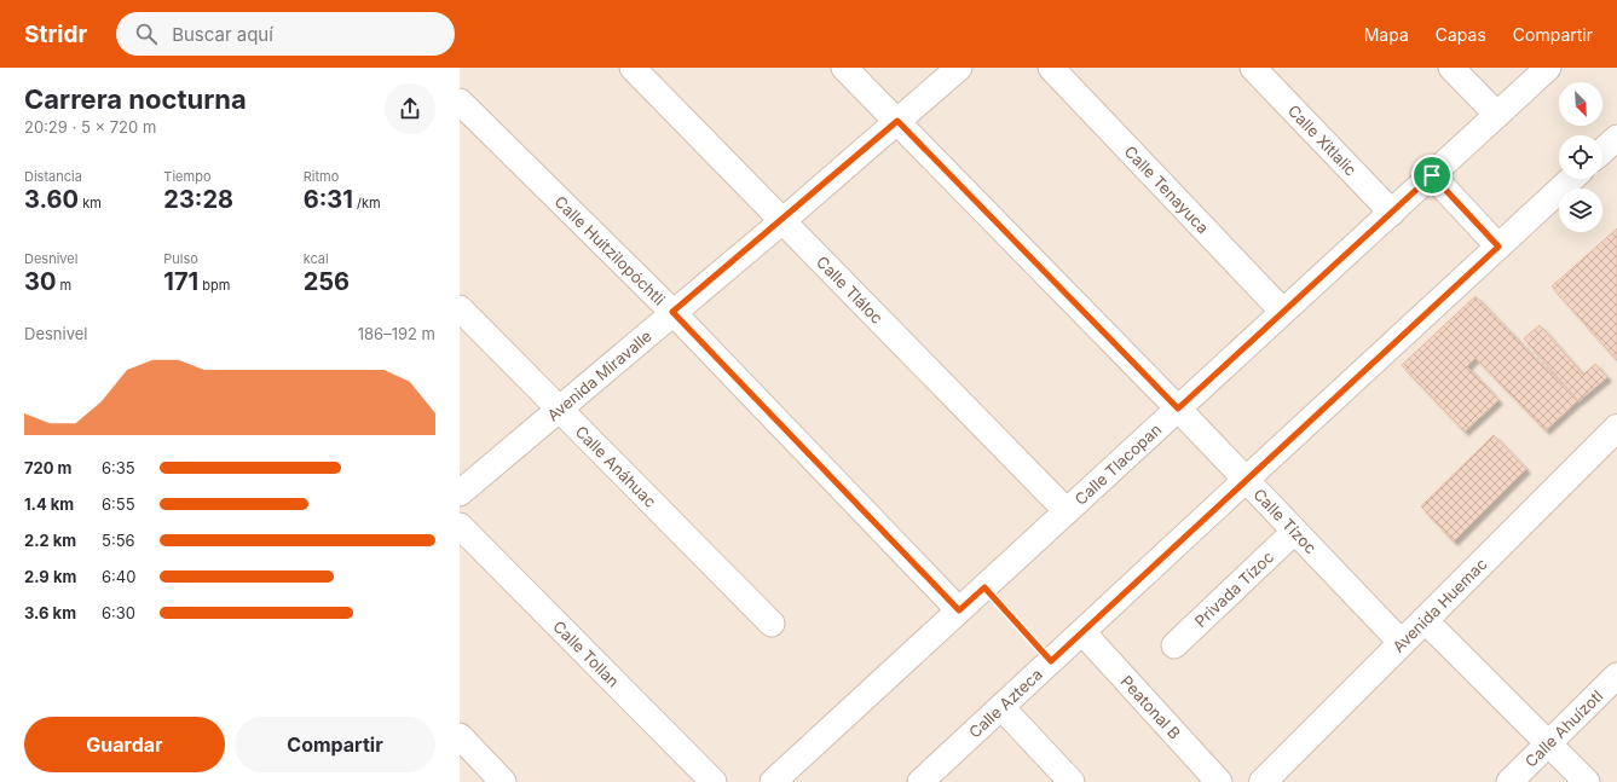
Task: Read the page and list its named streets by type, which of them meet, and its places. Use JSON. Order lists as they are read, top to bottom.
{
  "streets": {
    "street": [
      "Calle Xitlalic",
      "Calle Tenayuca",
      "Calle Huitzilopóchtli",
      "Calle Tláloc",
      "Avenida Miravalle",
      "Calle Tlacopan",
      "Calle Anáhuac",
      "Calle Tízoc",
      "Privada Tízoc",
      "Avenida Huemac",
      "Calle Tollan",
      "Calle Azteca",
      "Peatonal B",
      "Calle Ahuízotl"
    ]
  },
  "crossings": [
    ["Calle Xitlalic", "Calle Tlacopan"],
    ["Calle Tenayuca", "Calle Tlacopan"],
    ["Calle Huitzilopóchtli", "Avenida Miravalle"],
    ["Calle Huitzilopóchtli", "Calle Tlacopan"],
    ["Calle Tláloc", "Avenida Miravalle"],
    ["Calle Tláloc", "Calle Tlacopan"],
    ["Avenida Miravalle", "Calle Anáhuac"],
    ["Avenida Miravalle", "Calle Tízoc"],
    ["Calle Tlacopan", "Calle Tízoc"],
    ["Calle Tízoc", "Privada Tízoc"],
    ["Calle Tízoc", "Avenida Huemac"],
    ["Calle Tízoc", "Calle Azteca"],
    ["Calle Azteca", "Peatonal B"]
  ],
  "north": "bottom right",
  "page": {
    "header": "Stridr",
    "search": "Buscar aquí",
    "nav": ["Mapa", "Capas", "Compartir"],
    "heading": ["Carrera nocturna", "20:29 · 5 × 720 m"],
    "stats": [
      ["Distancia", "3.60 km"],
      ["Tiempo", "23:28"],
      ["Ritmo", "6:31 /km"],
      ["Desnivel", "30 m"],
      ["Pulso", "171 bpm"],
      ["kcal", "256"]
    ],
    "chart": ["Desnivel", "186–192 m"],
    "list": [
      {
        "name": "720 m",
        "note": "6:35"
      },
      {
        "name": "1.4 km",
        "note": "6:55"
      },
      {
        "name": "2.2 km",
        "note": "5:56"
      },
      {
        "name": "2.9 km",
        "note": "6:40"
      },
      {
        "name": "3.6 km",
        "note": "6:30"
      }
    ],
    "buttons": ["Guardar", "Compartir"]
  }
}
